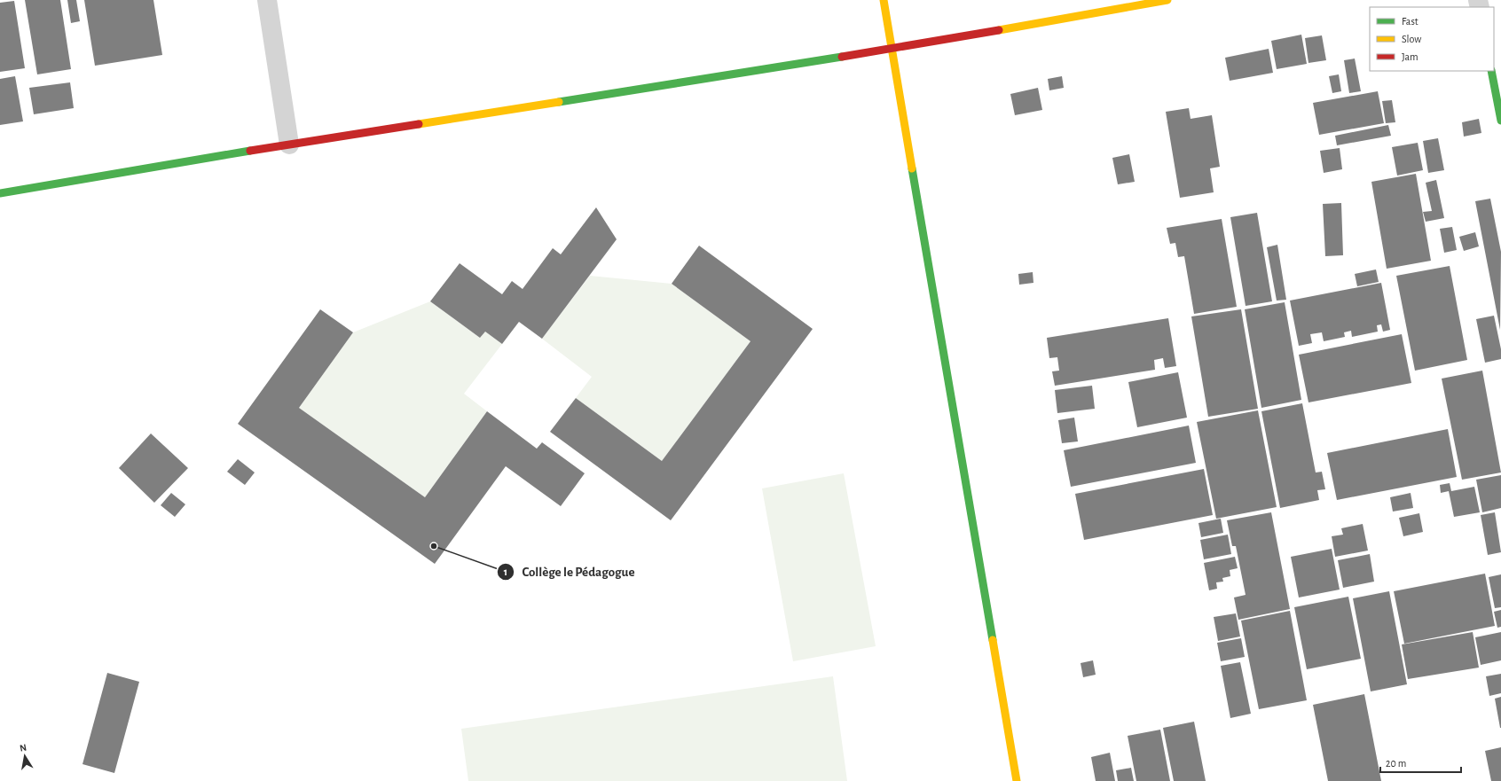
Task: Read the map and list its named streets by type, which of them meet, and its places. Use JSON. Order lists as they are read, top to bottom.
{
  "places": ["Collège le Pédagogue"],
  "legend": ["Fast", "Slow", "Jam"],
  "scale_bar": "20 m",
  "north": "top"
}
